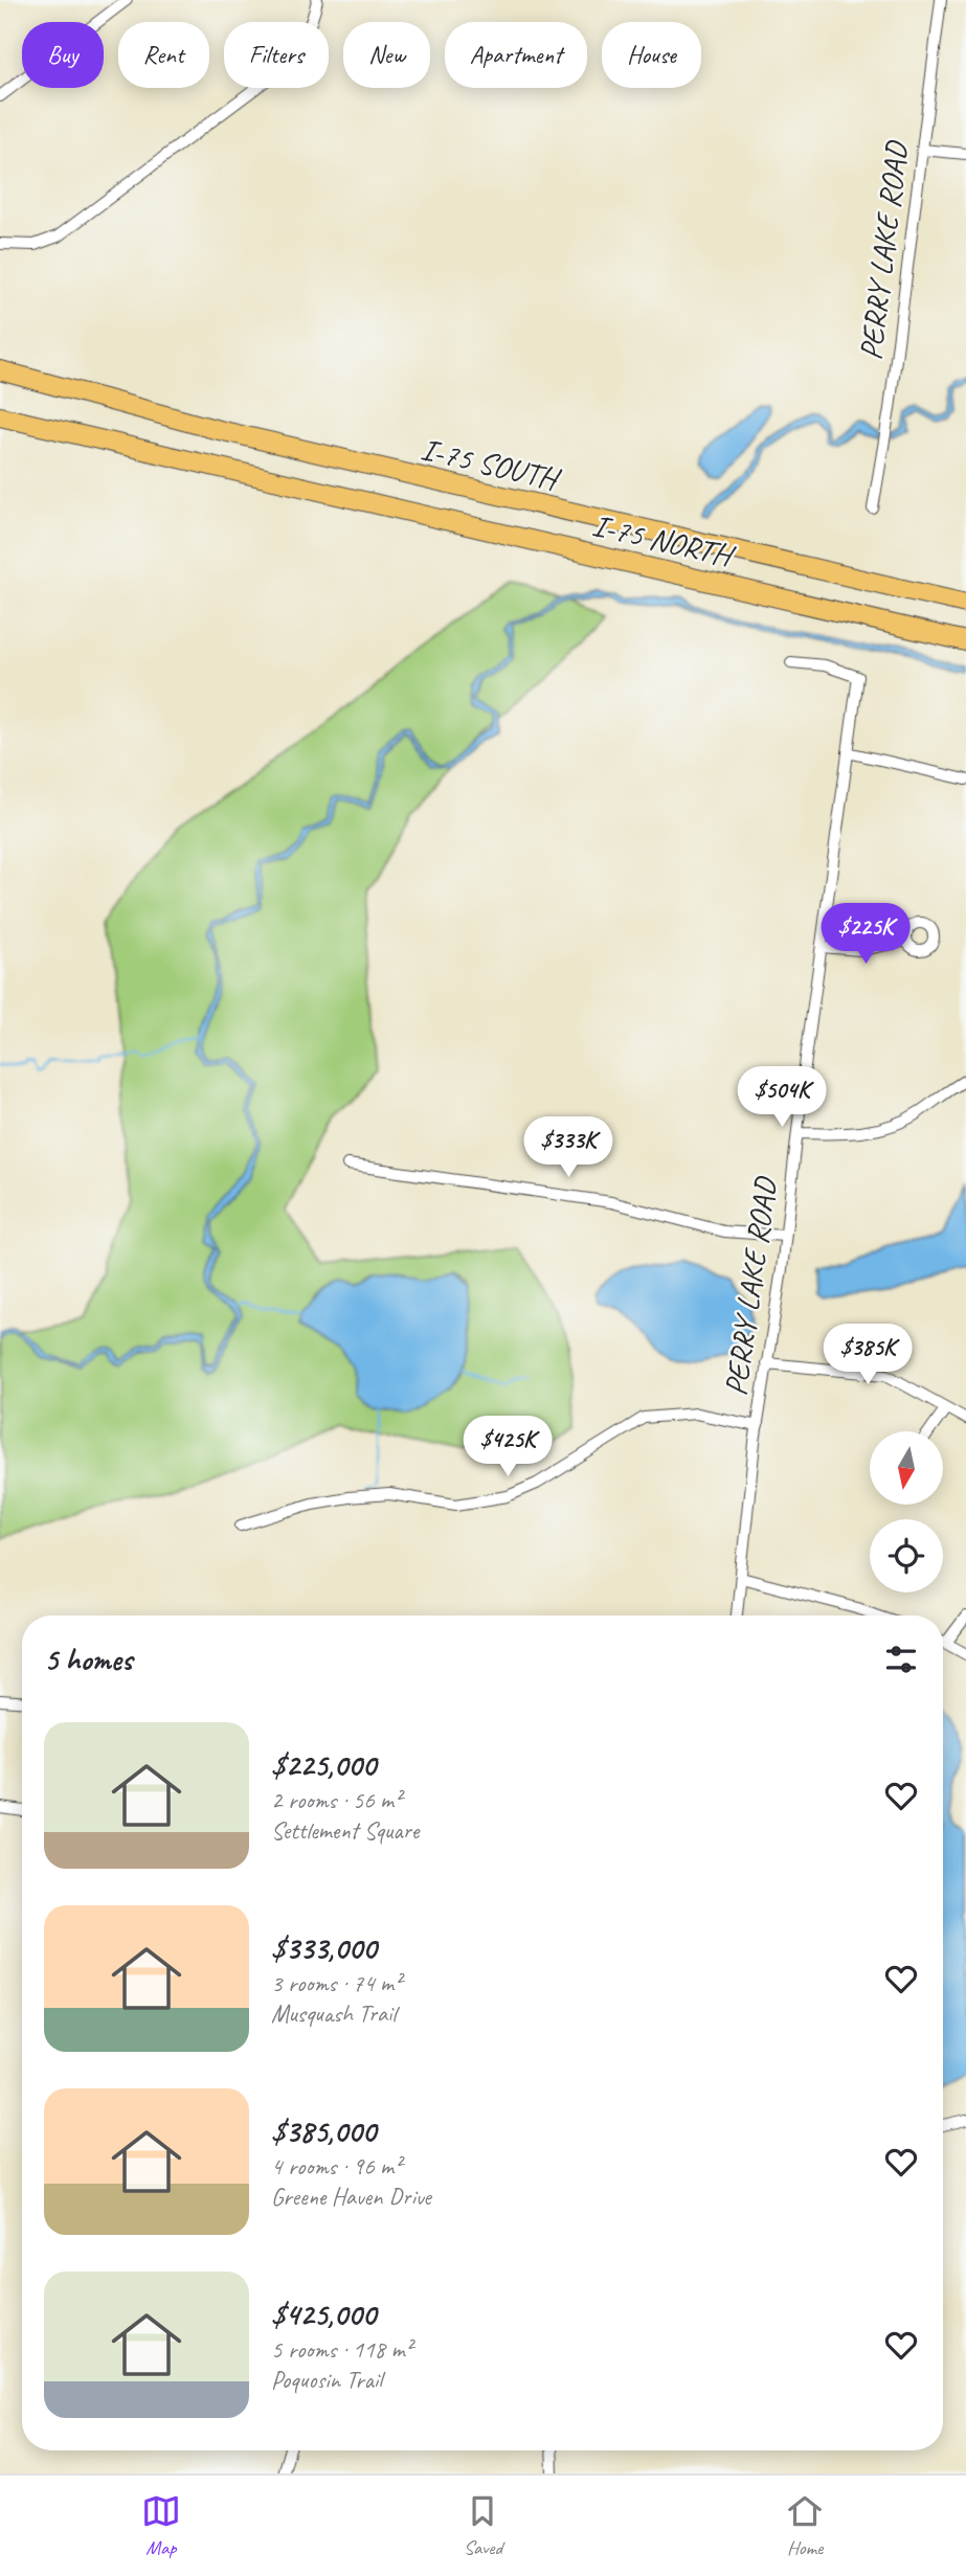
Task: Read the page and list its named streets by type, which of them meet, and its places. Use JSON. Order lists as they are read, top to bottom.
{
  "streets": {
    "highway": ["I-75 SOUTH", "I-75 NORTH"],
    "street": ["PERRY LAKE ROAD"]
  },
  "north": "bottom",
  "page": {
    "chip": [
      "Buy",
      "Rent",
      "Filters",
      "New",
      "Apartment",
      "House"
    ],
    "price": [
      "$225K",
      "$504K",
      "$333K",
      "$385K",
      "$425K"
    ],
    "heading": "5 homes",
    "list": [
      {
        "name": "$225,000",
        "note": "2 rooms · 56 m² · Settlement Square"
      },
      {
        "name": "$333,000",
        "note": "3 rooms · 74 m² · Musquash Trail"
      },
      {
        "name": "$385,000",
        "note": "4 rooms · 96 m² · Greene Haven Drive"
      },
      {
        "name": "$425,000",
        "note": "5 rooms · 118 m² · Poquosin Trail"
      }
    ],
    "tabs": ["Map", "Saved", "Home"]
  }
}
